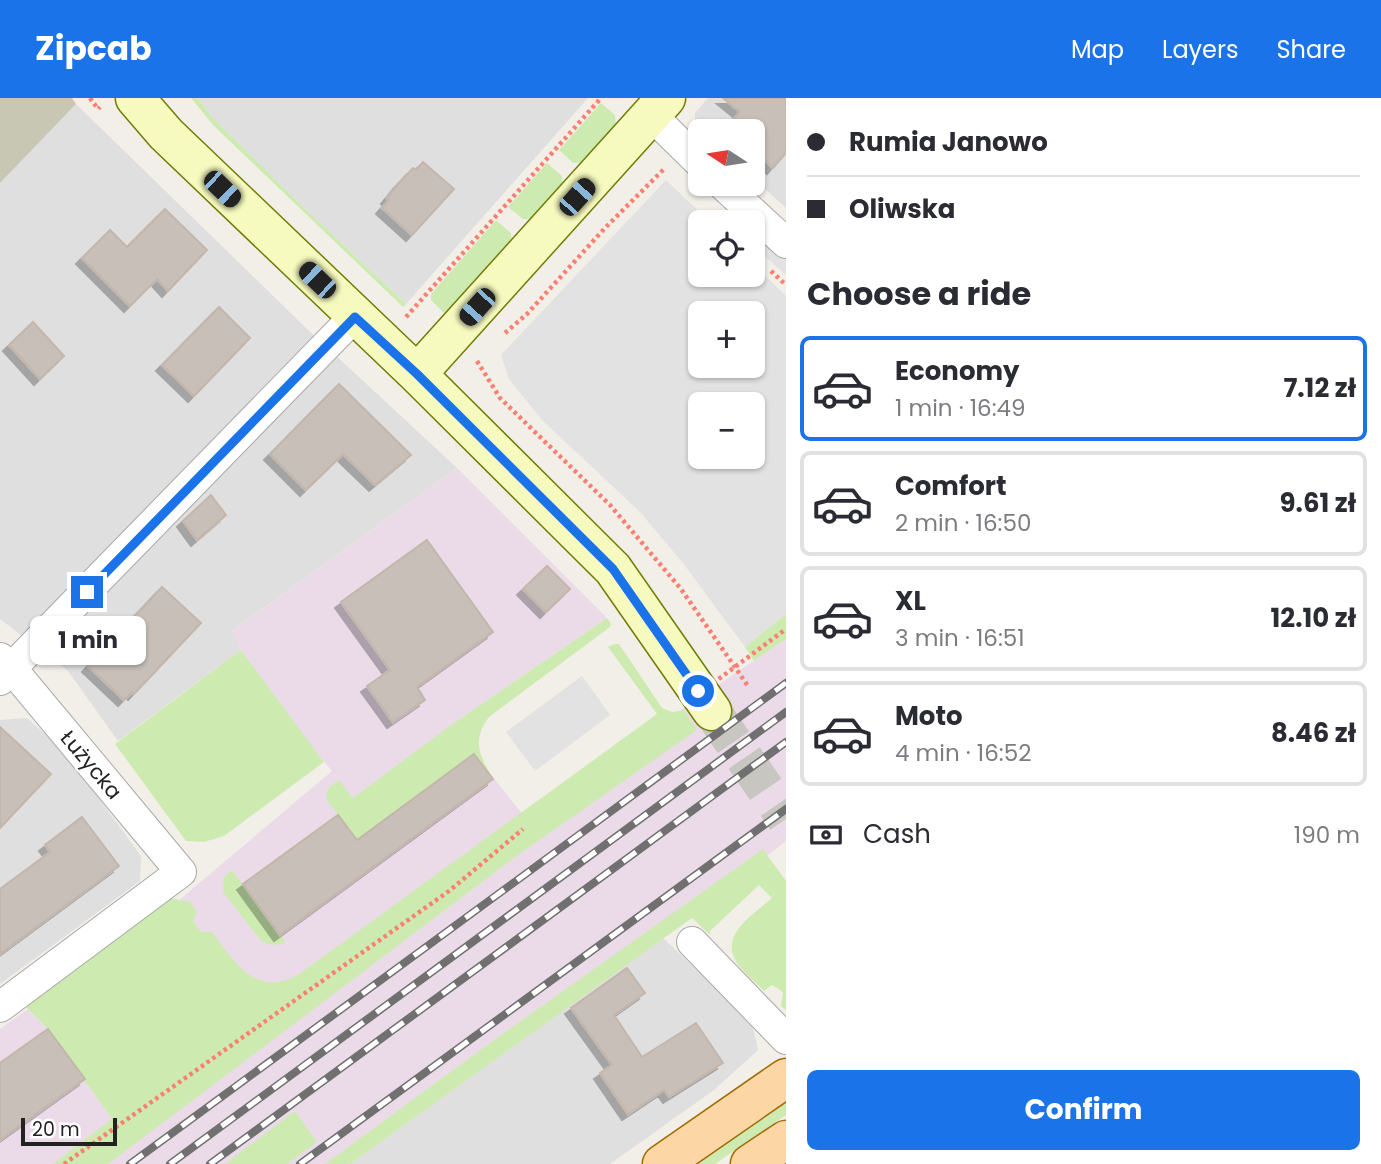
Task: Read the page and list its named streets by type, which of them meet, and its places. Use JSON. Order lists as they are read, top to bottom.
{
  "streets": {
    "street": ["Łużycka"]
  },
  "scale_bar": "20 m",
  "north": "left",
  "page": {
    "header": "Zipcab",
    "nav": ["Map", "Layers", "Share"],
    "banner": ["Rumia Janowo", "Oliwska"],
    "map_buttons": ["+", "−"],
    "heading": "Choose a ride",
    "list": [
      {
        "name": "Economy",
        "note": "1 min · 16:49",
        "value": "7.12 zł"
      },
      {
        "name": "Comfort",
        "note": "2 min · 16:50",
        "value": "9.61 zł"
      },
      {
        "name": "XL",
        "note": "3 min · 16:51",
        "value": "12.10 zł"
      },
      {
        "name": "Moto",
        "note": "4 min · 16:52",
        "value": "8.46 zł"
      }
    ],
    "bubble": "1 min",
    "pay": ["Cash", "190 m"],
    "buttons": "Confirm",
    "scale": "20 m"
  }
}
